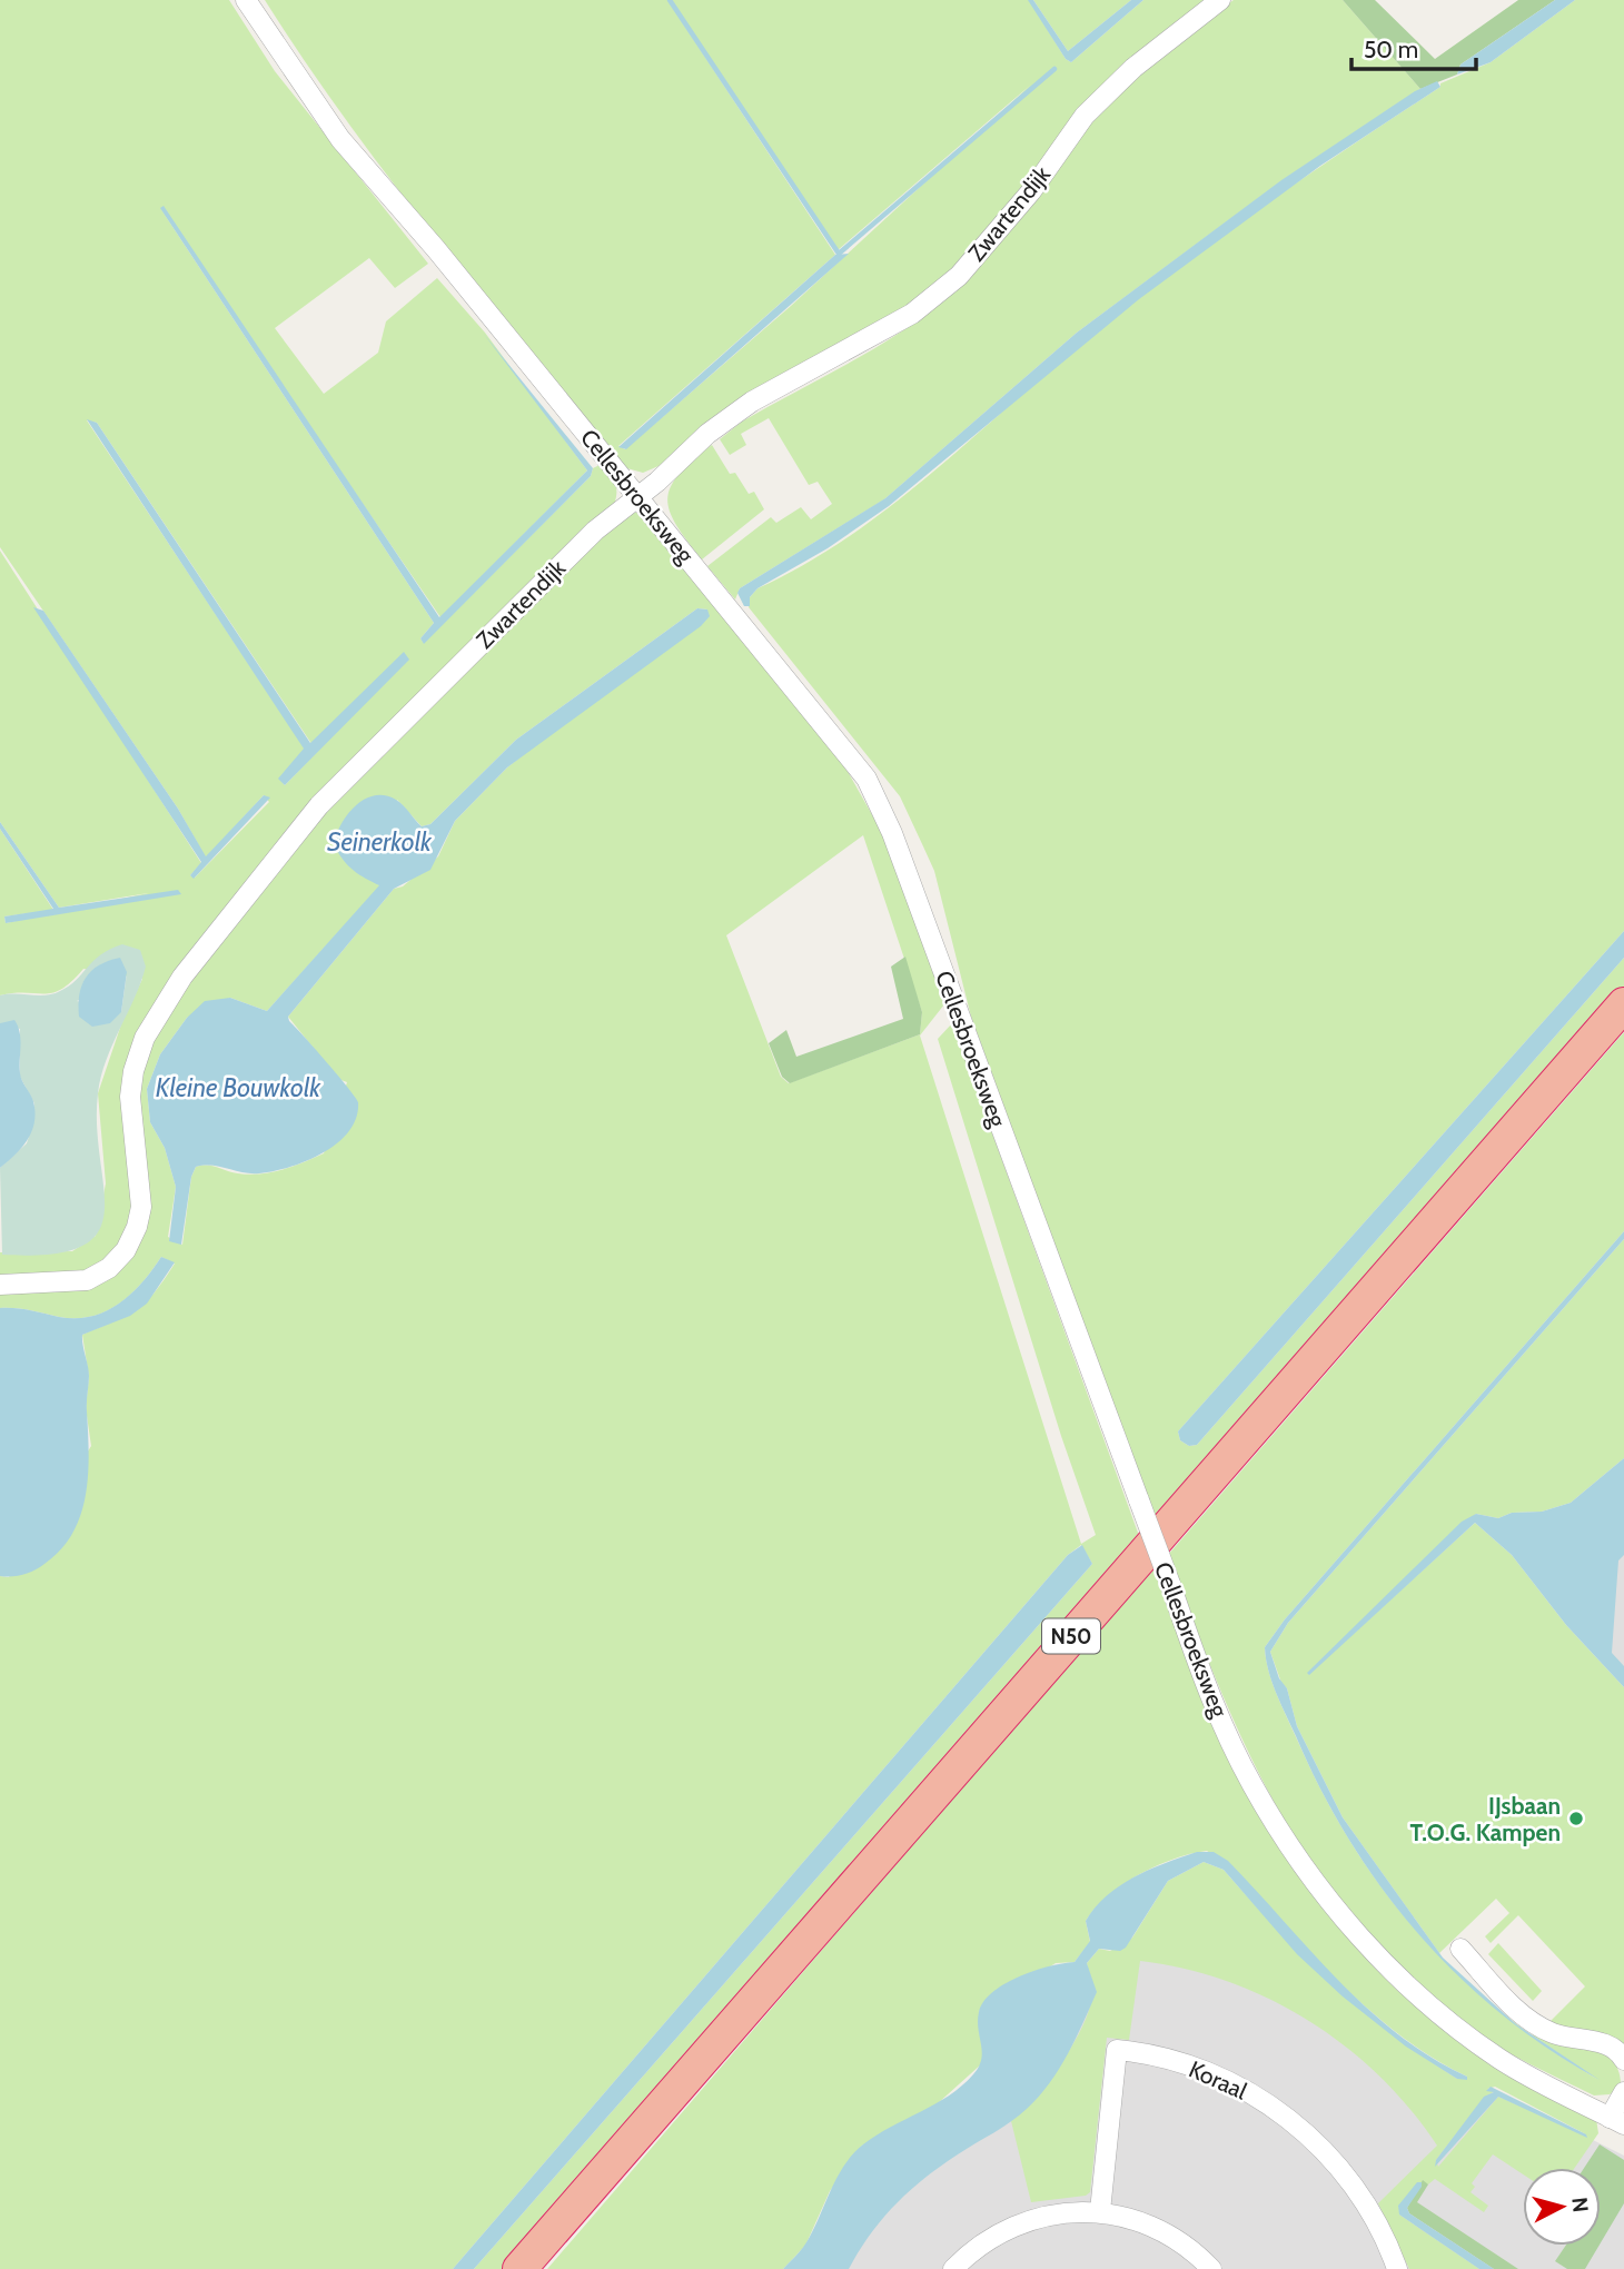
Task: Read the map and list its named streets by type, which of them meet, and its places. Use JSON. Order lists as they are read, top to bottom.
{
  "streets": {
    "highway": ["N50"],
    "street": ["Zwartendijk", "Cellesbroeksweg", "Koraal"]
  },
  "crossings": [
    ["Zwartendijk", "Cellesbroeksweg"]
  ],
  "water": ["Seinerkolk", "Kleine Bouwkolk"],
  "places": ["IJsbaan T.O.G. Kampen"],
  "scale_bar": "50 m",
  "north": "right"
}
